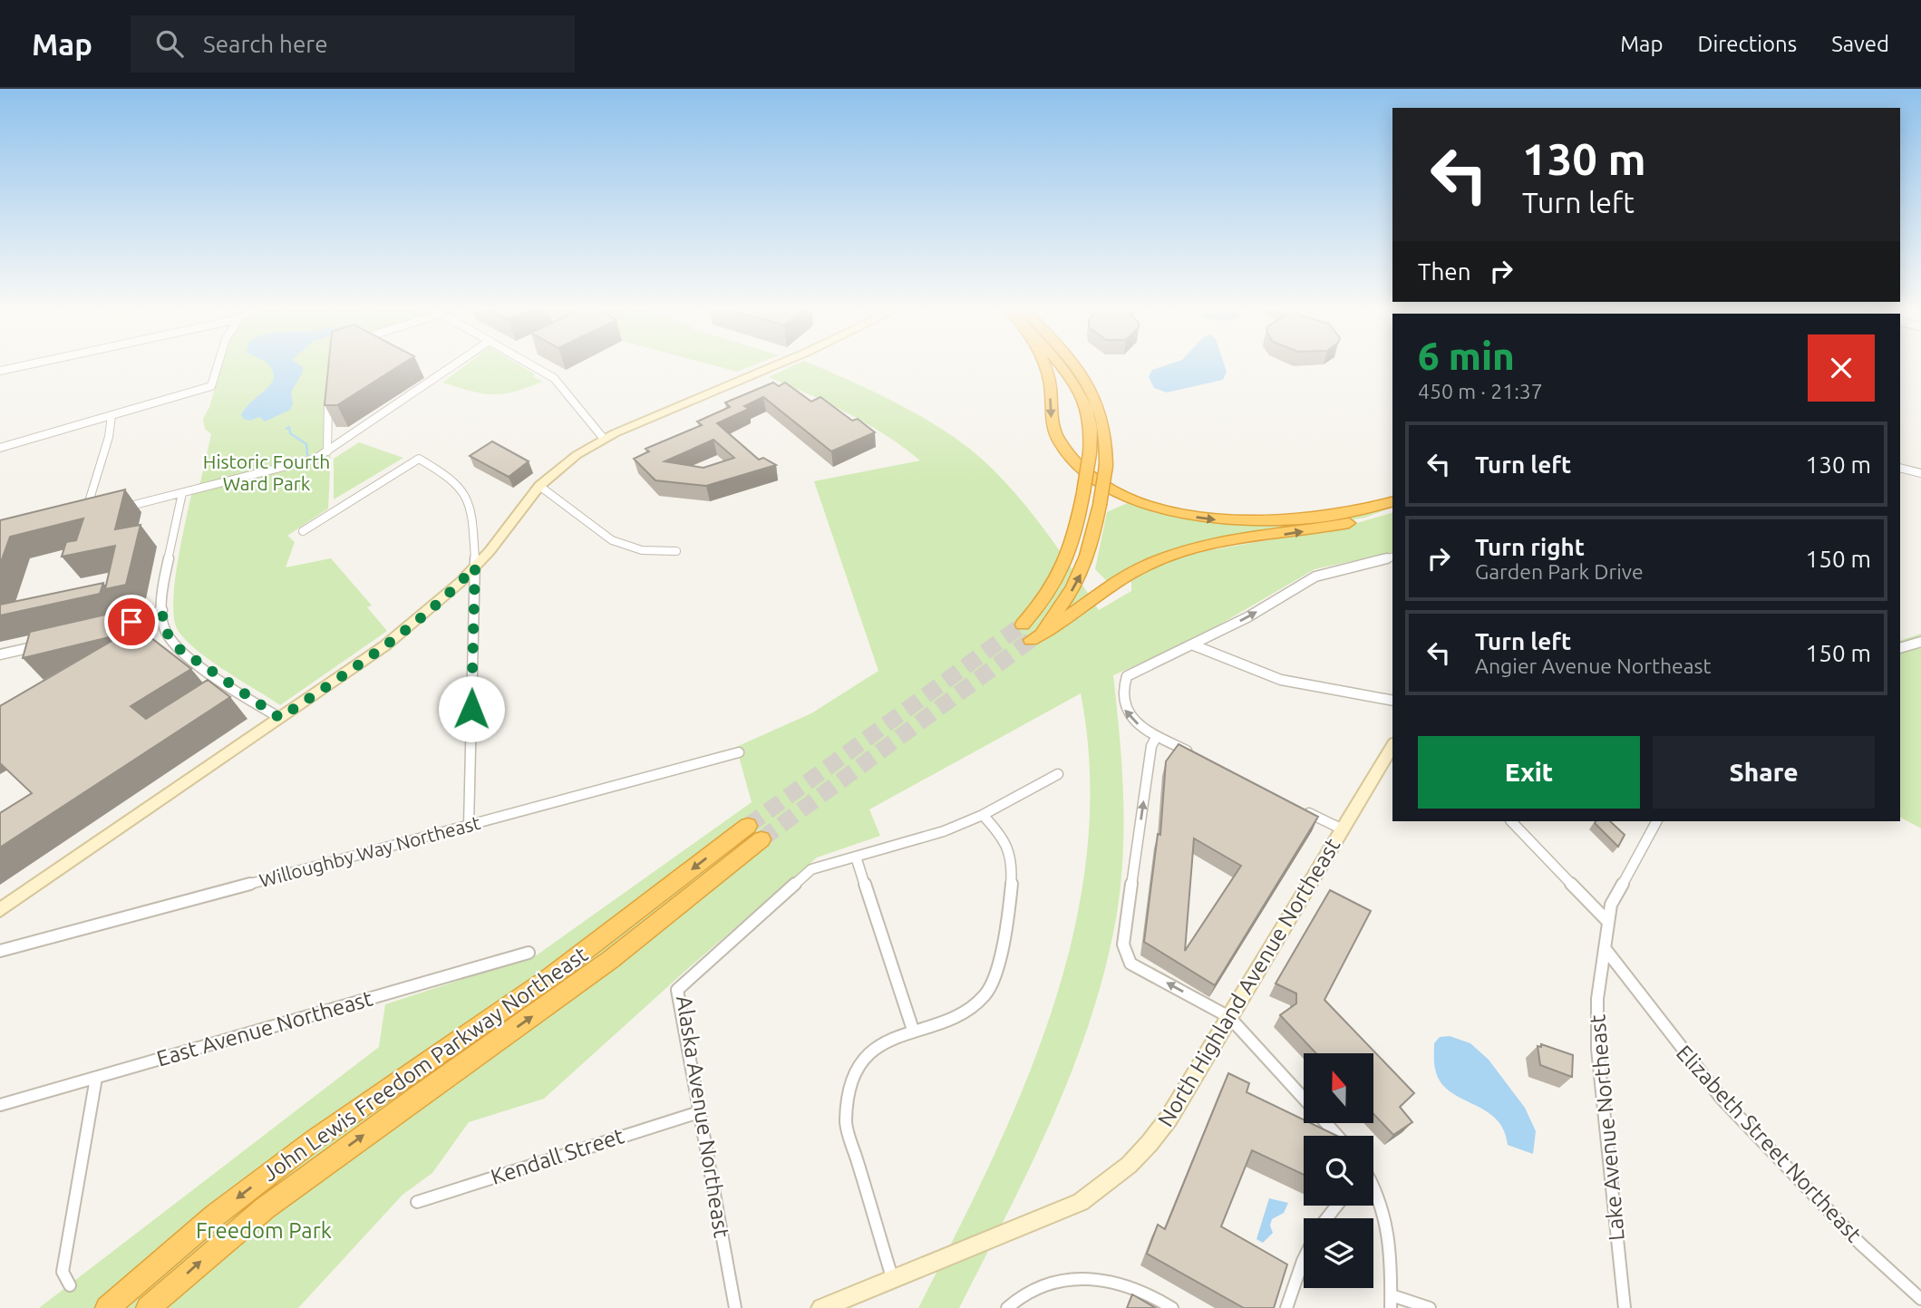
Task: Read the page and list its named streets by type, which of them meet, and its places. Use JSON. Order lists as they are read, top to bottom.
{
  "streets": {
    "highway": ["John Lewis Freedom Parkway Northeast"],
    "main road": ["North Highland Avenue Northeast"],
    "street": [
      "Willoughby Way Northeast",
      "East Avenue Northeast",
      "Alaska Avenue Northeast",
      "Lake Avenue Northeast",
      "Elizabeth Street Northeast",
      "Kendall Street"
    ]
  },
  "crossings": [
    ["Alaska Avenue Northeast", "Kendall Street"],
    ["Lake Avenue Northeast", "Elizabeth Street Northeast"]
  ],
  "parks": ["Historic Fourth Ward Park", "Freedom Park"],
  "north": "top",
  "page": {
    "header": "Map",
    "search": "Search here",
    "nav": ["Map", "Directions", "Saved"],
    "turn": ["130 m", "Turn left"],
    "then": "Then",
    "heading": ["6 min", "450 m · 21:37"],
    "list": [
      {
        "name": "Turn left",
        "value": "130 m"
      },
      {
        "name": "Turn right",
        "note": "Garden Park Drive",
        "value": "150 m"
      },
      {
        "name": "Turn left",
        "note": "Angier Avenue Northeast",
        "value": "150 m"
      }
    ],
    "buttons": ["Exit", "Share"]
  }
}
